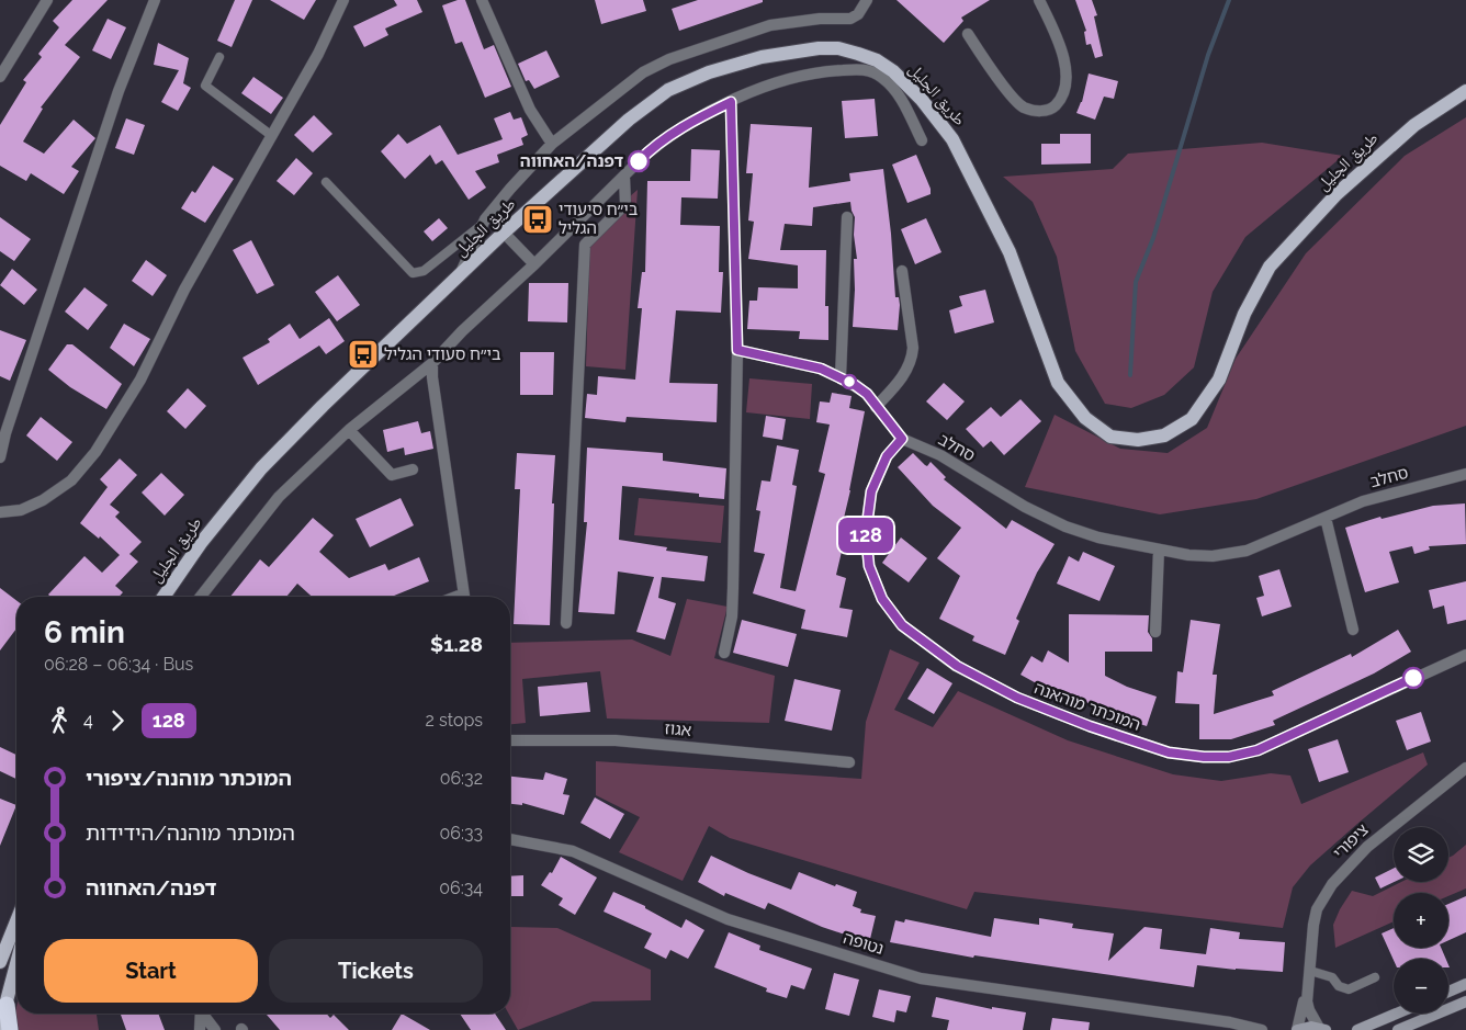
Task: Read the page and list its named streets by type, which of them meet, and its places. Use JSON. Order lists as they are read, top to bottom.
{
  "streets": {
    "main road": ["طريق الجليل"],
    "street": [
      "סחלב",
      "המוכתר מוהאנה",
      "אגוז",
      "ציפורי",
      "נטופה"
    ]
  },
  "crossings": [
    ["סחלב", "המוכתר מוהאנה"]
  ],
  "places": {
    "other": ["דפנה/האחווה"],
    "bus stop": ["בי״ח סיעודי הגליל", "בי״ח סעודי הגליל"]
  },
  "lines": ["bus line 128"],
  "page": {
    "on_map": "128",
    "heading": ["6 min", "06:28 – 06:34 · Bus", "$1.28"],
    "legs": ["4", "128", "2 stops"],
    "list": [
      {
        "name": "המוכתר מוהנה/ציפורי",
        "value": "06:32"
      },
      {
        "name": "המוכתר מוהנה/הידידות",
        "value": "06:33"
      },
      {
        "name": "דפנה/האחווה",
        "value": "06:34"
      }
    ],
    "map_buttons": ["+", "−"],
    "buttons": ["Start", "Tickets"]
  }
}
